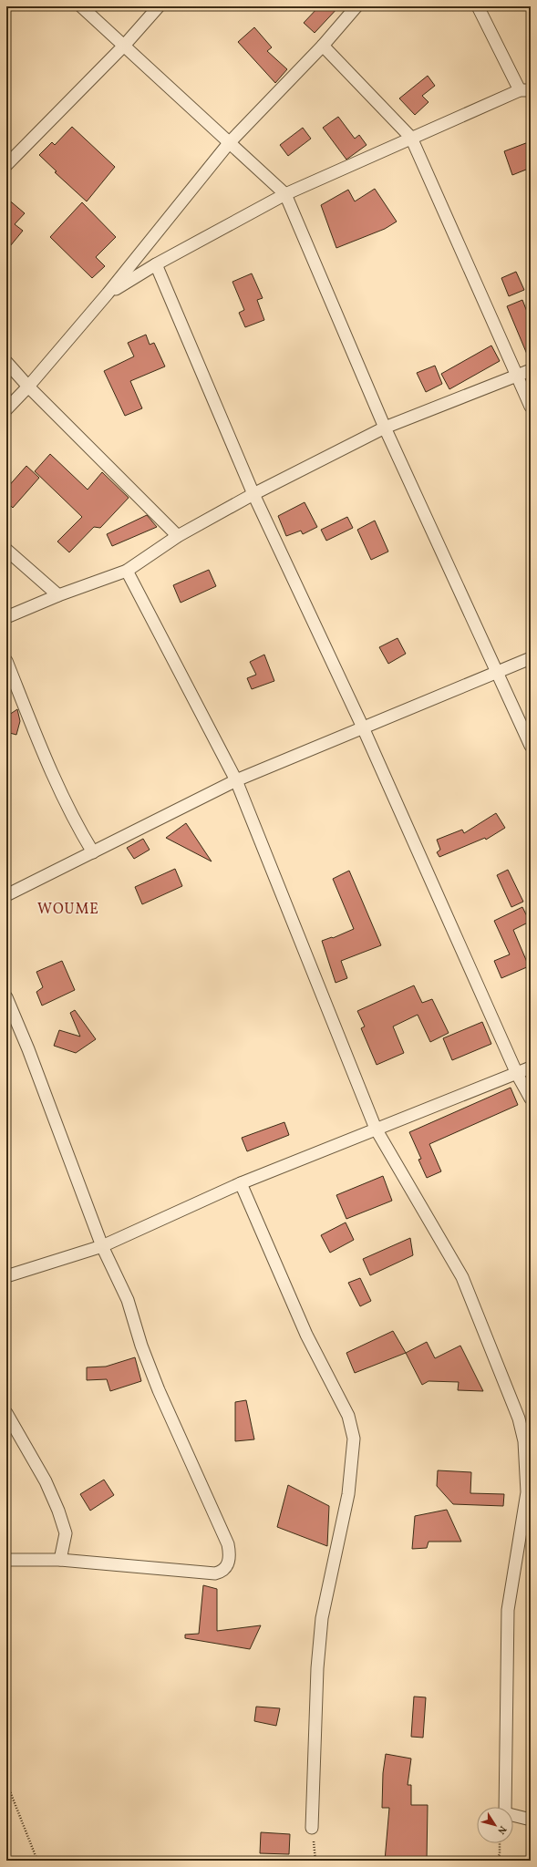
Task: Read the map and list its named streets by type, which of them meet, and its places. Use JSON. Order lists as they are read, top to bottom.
{
  "districts": ["WOUME"],
  "north": "bottom right"
}
